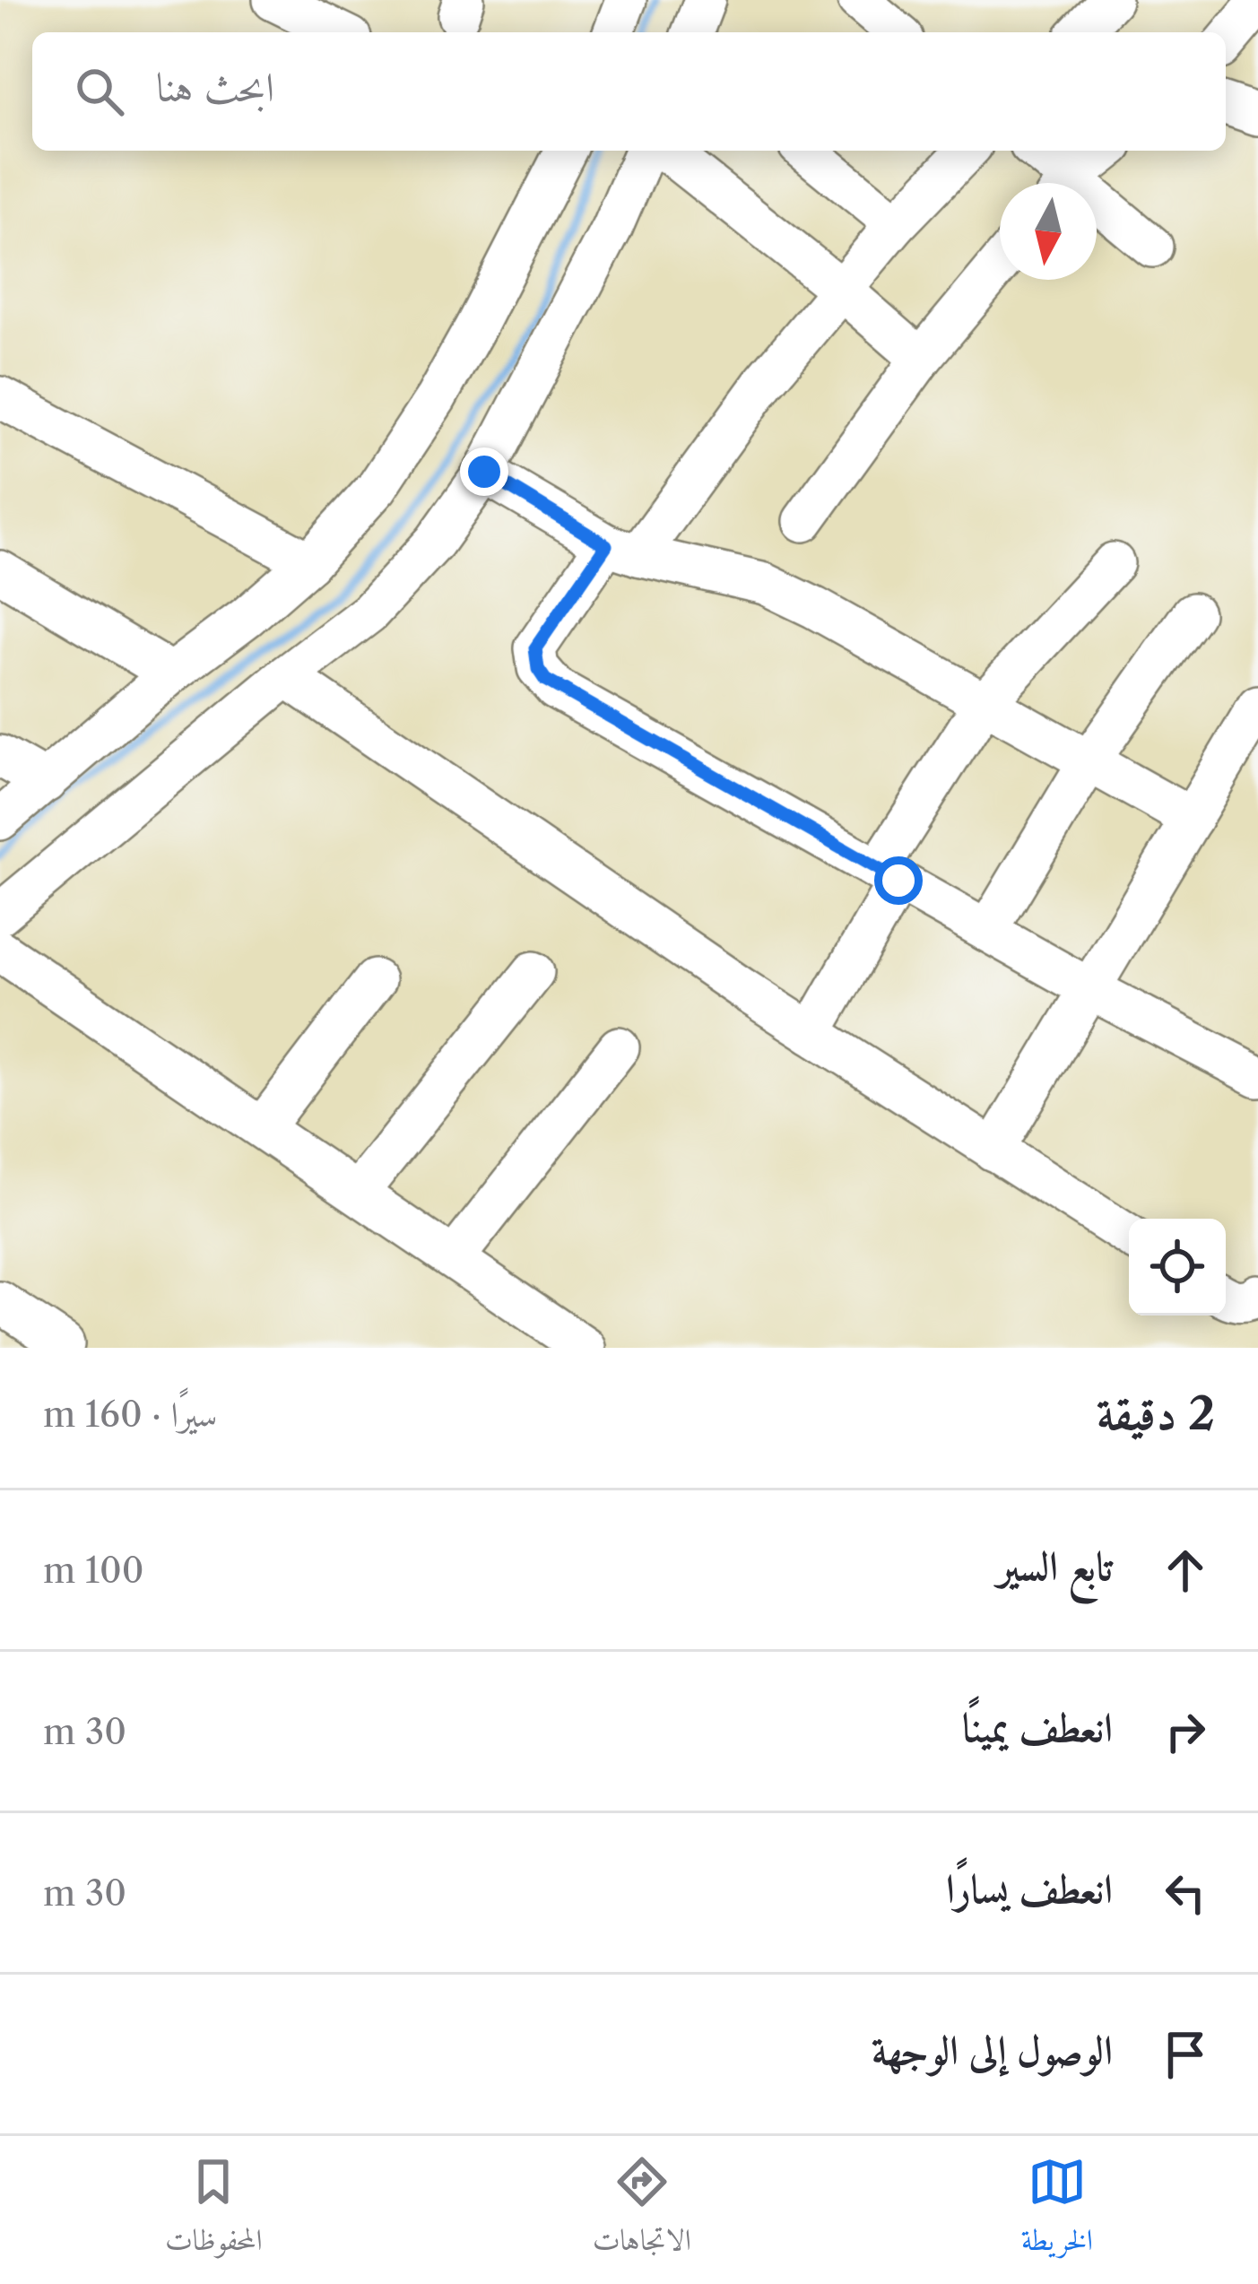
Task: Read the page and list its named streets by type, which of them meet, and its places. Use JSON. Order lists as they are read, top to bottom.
{
  "north": "bottom",
  "page": {
    "search": "ابحث هنا",
    "heading": ["2 دقيقة", "سيرًا · 160 m"],
    "list": [
      ["تابع السير", "100 m"],
      ["انعطف يمينًا", "30 m"],
      ["انعطف يسارًا", "30 m"],
      "الوصول إلى الوجهة"
    ],
    "nav": ["الخريطة", "الاتجاهات", "المحفوظات"]
  }
}
